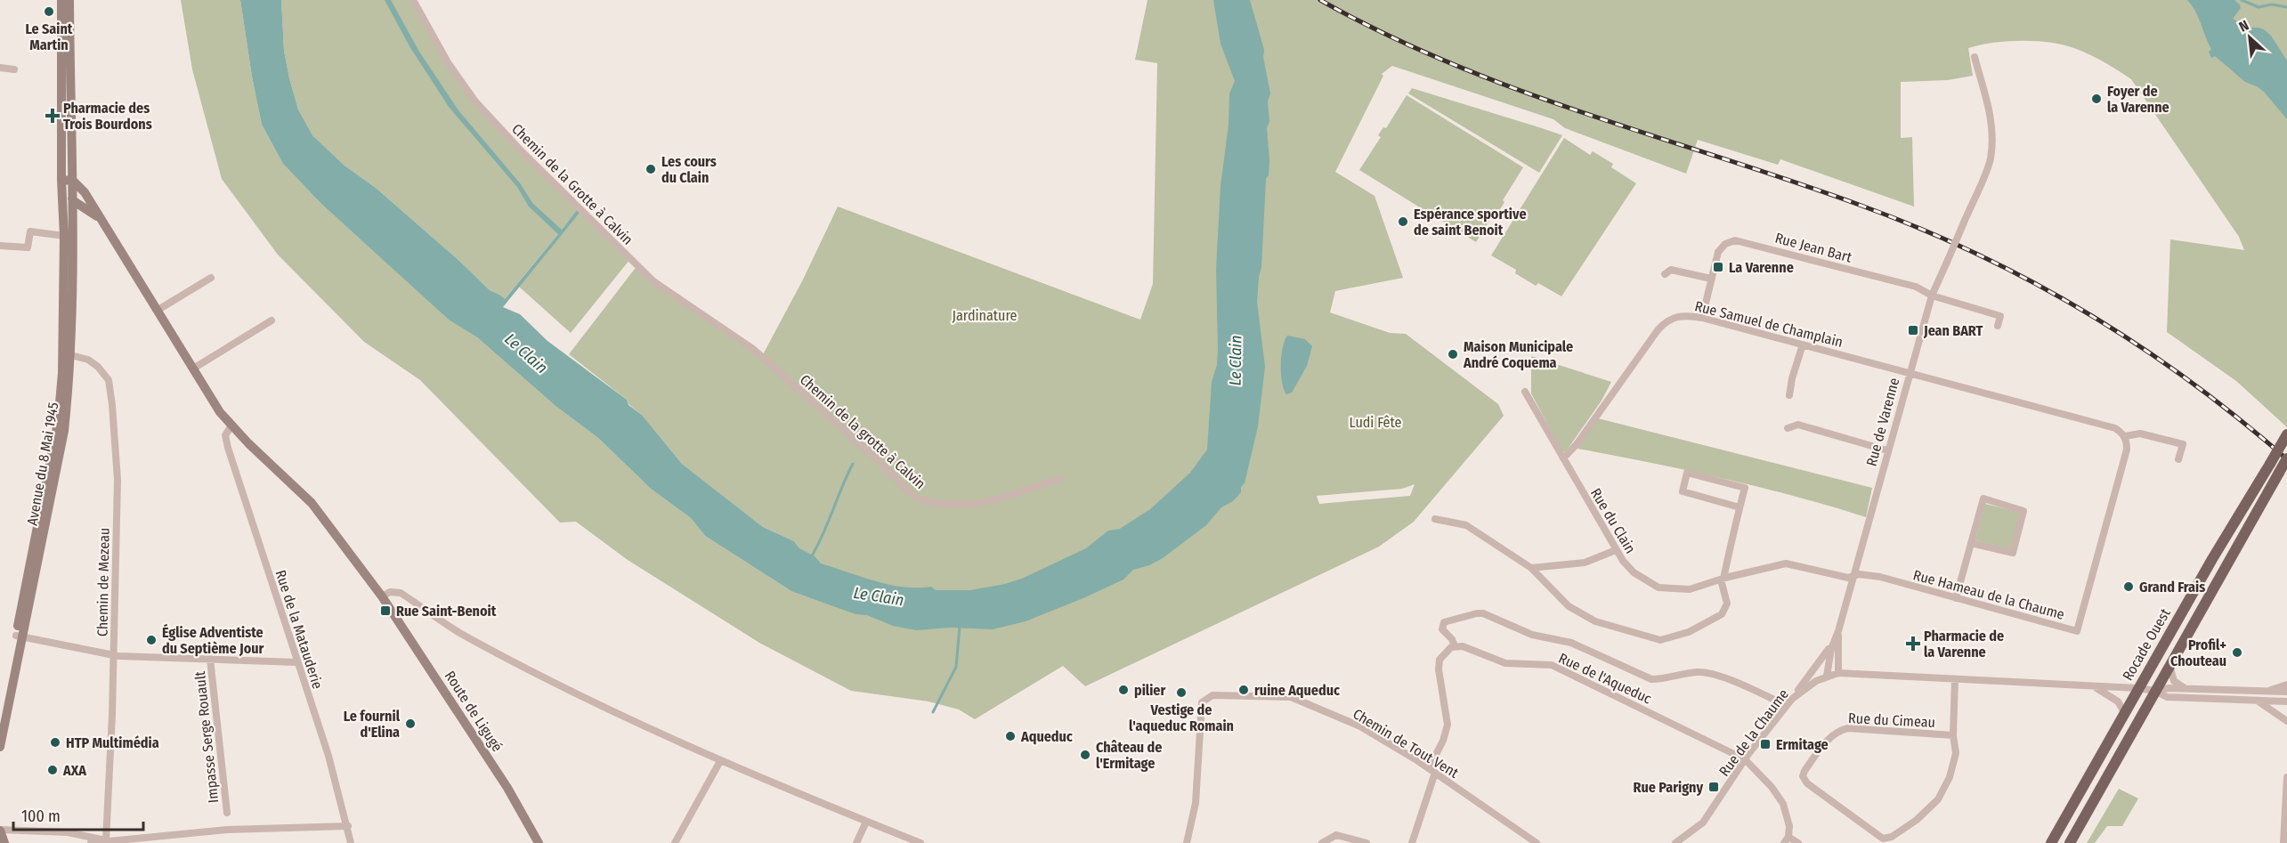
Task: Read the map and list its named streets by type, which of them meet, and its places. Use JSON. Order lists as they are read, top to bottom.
{
  "streets": {
    "main road": ["Avenue du 8 Mai 1945", "Rocade Ouest", "Route de Ligugé"],
    "street": [
      "Chemin de la Grotte à Calvin",
      "Rue Jean Bart",
      "Rue Samuel de Champlain",
      "Rue de Varenne",
      "Chemin de la grotte à Calvin",
      "Rue du Clain",
      "Chemin de Mezeau",
      "Rue Hameau de la Chaume",
      "Rue de la Matauderie",
      "Rue de l'Aqueduc",
      "Rue du Cimeau",
      "Rue de la Chaume",
      "Impasse Serge Rouault",
      "Chemin de Tout Vent"
    ]
  },
  "crossings": [
    ["Chemin de la Grotte à Calvin", "Chemin de la grotte à Calvin"],
    ["Rue Jean Bart", "Rue Samuel de Champlain"],
    ["Rue Jean Bart", "Rue de Varenne"],
    ["Rue Samuel de Champlain", "Rue de Varenne"],
    ["Rue Samuel de Champlain", "Rue du Clain"],
    ["Rue de Varenne", "Rue du Clain"],
    ["Rue de Varenne", "Rue Hameau de la Chaume"],
    ["Rue de Varenne", "Rue de la Chaume"],
    ["Avenue du 8 Mai 1945", "Chemin de Mezeau"],
    ["Avenue du 8 Mai 1945", "Route de Ligugé"],
    ["Rue du Clain", "Rue Hameau de la Chaume"],
    ["Rue de la Matauderie", "Route de Ligugé"],
    ["Rocade Ouest", "Rue de la Chaume"],
    ["Rue de l'Aqueduc", "Rue de la Chaume"],
    ["Rue du Cimeau", "Rue de la Chaume"]
  ],
  "water": ["Le Clain"],
  "parks": ["Jardinature", "Ludi Fête"],
  "places": {
    "other": [
      "Le Saint Martin",
      "Foyer de la Varenne",
      "Les cours du Clain",
      "Espérance sportive de saint Benoit",
      "Maison Municipale André Coquema",
      "Grand Frais",
      "Église Adventiste du Septième Jour",
      "Profil+ Chouteau",
      "pilier",
      "ruine Aqueduc",
      "Vestige de l'aqueduc Romain",
      "Le fournil d'Elina",
      "Aqueduc",
      "HTP Multimédia",
      "Château de l'Ermitage",
      "AXA"
    ],
    "health": ["Pharmacie des Trois Bourdons", "Pharmacie de la Varenne"],
    "transit": [
      "La Varenne",
      "Jean BART",
      "Rue Saint-Benoit",
      "Ermitage",
      "Rue Parigny"
    ]
  },
  "scale_bar": "100 m",
  "north": "top left"
}
